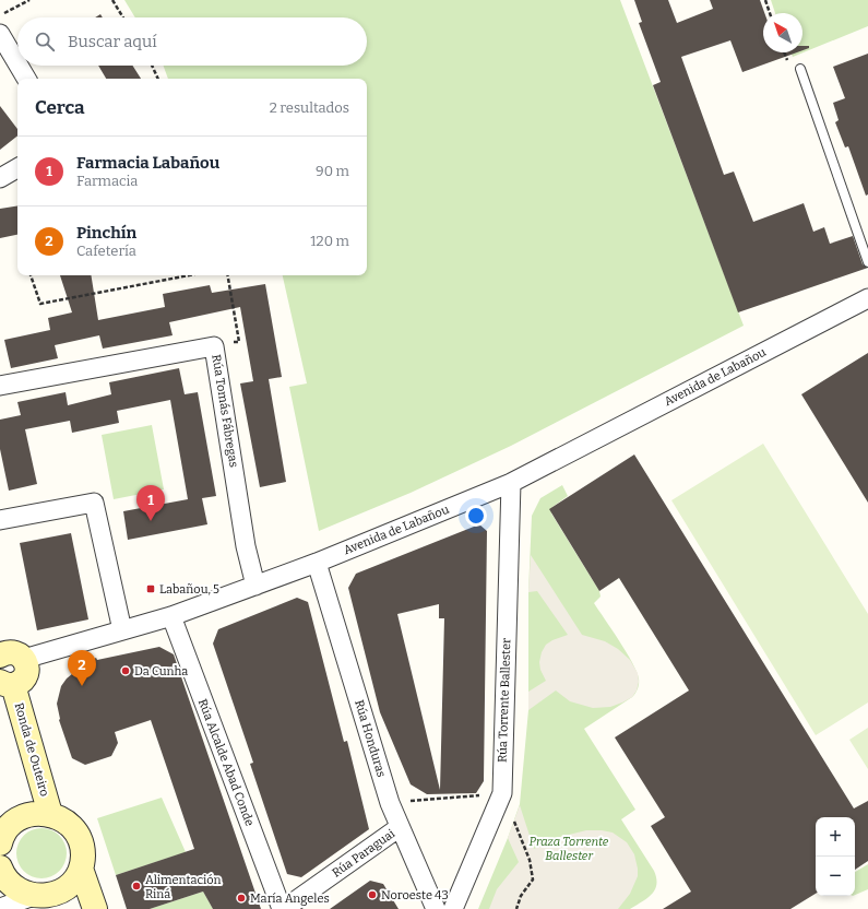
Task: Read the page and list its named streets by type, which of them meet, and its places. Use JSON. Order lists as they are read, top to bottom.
{
  "streets": {
    "street": [
      "Avenida de Labañou",
      "Rúa Tomás Fábregas",
      "Rúa Torrente Ballester",
      "Rúa Honduras",
      "Ronda de Outeiro",
      "Rúa Alcalde Abad Conde",
      "Rúa Paraguai"
    ]
  },
  "crossings": [
    ["Avenida de Labañou", "Rúa Tomás Fábregas"],
    ["Avenida de Labañou", "Rúa Torrente Ballester"],
    ["Avenida de Labañou", "Rúa Honduras"],
    ["Avenida de Labañou", "Ronda de Outeiro"],
    ["Avenida de Labañou", "Rúa Alcalde Abad Conde"],
    ["Rúa Honduras", "Rúa Paraguai"],
    ["Rúa Alcalde Abad Conde", "Rúa Paraguai"]
  ],
  "parks": ["Praza Torrente Ballester"],
  "places": {
    "transit": ["Labañou, 5"],
    "other": [
      "Da Cunha",
      "Alimentación Riná",
      "Noroeste 43",
      "María Angeles"
    ]
  },
  "north": "top left",
  "page": {
    "search": "Buscar aquí",
    "heading": ["Cerca", "2 resultados"],
    "list": [
      {
        "mark": "1",
        "name": "Farmacia Labañou",
        "note": "Farmacia",
        "value": "90 m"
      },
      {
        "mark": "2",
        "name": "Pinchín",
        "note": "Cafetería",
        "value": "120 m"
      }
    ],
    "pins": ["1", "2"],
    "map_buttons": ["+", "−"]
  }
}
